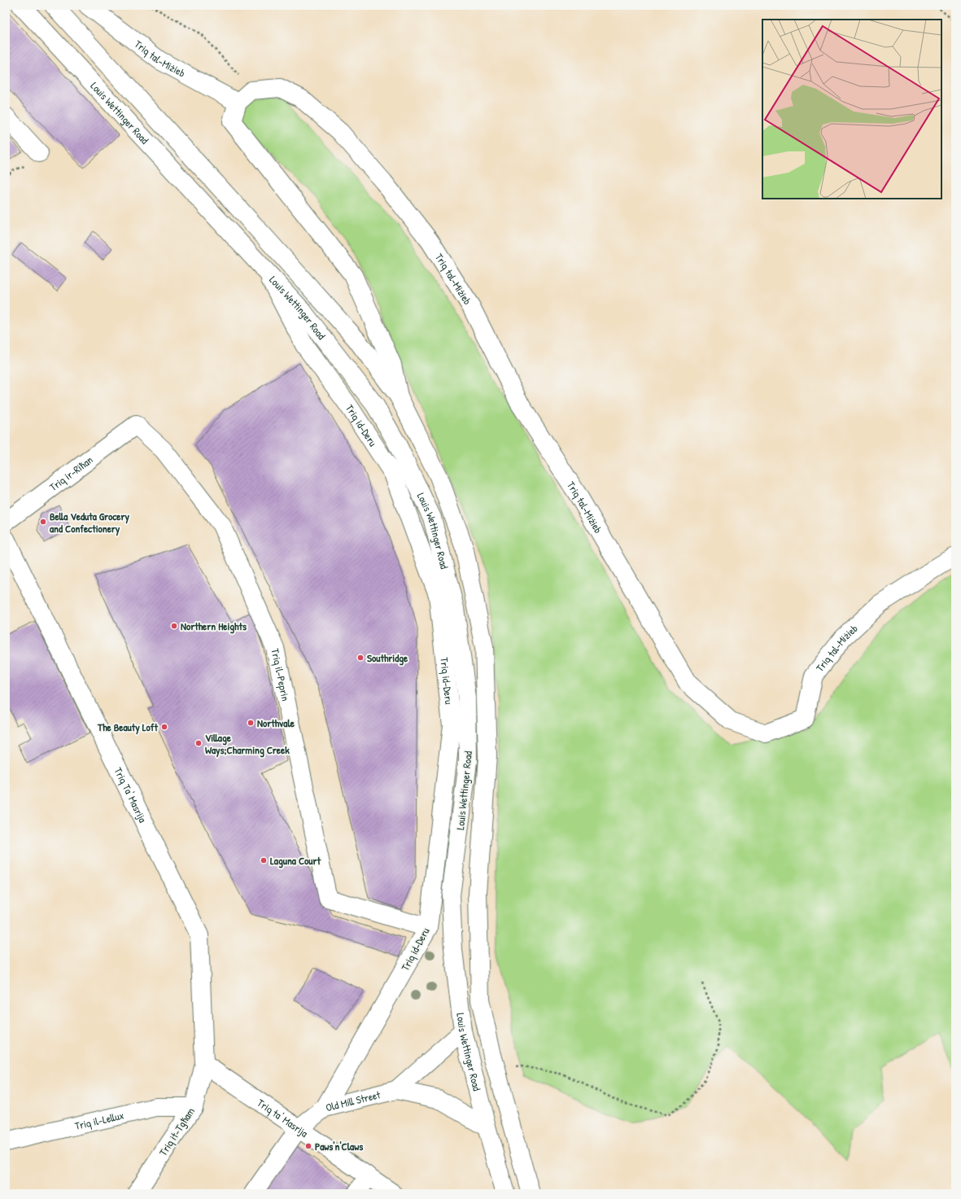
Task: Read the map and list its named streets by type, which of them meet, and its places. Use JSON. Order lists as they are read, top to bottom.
{
  "streets": {
    "main road": [
      "Triq tal-Miżieb",
      "Louis Wettinger Road",
      "Triq id-Deru",
      "Triq ir-Riħan",
      "Triq il-Peprin",
      "Triq Ta' Masrija",
      "Old Mill Street",
      "Triq ta' Masrija",
      "Triq il-Lellux",
      "Triq it-Tgħam"
    ]
  },
  "crossings": [
    ["Louis Wettinger Road", "Triq id-Deru"],
    ["Louis Wettinger Road", "Old Mill Street"],
    ["Triq id-Deru", "Triq il-Peprin"],
    ["Triq id-Deru", "Old Mill Street"],
    ["Triq ir-Riħan", "Triq il-Peprin"],
    ["Triq Ta' Masrija", "Triq ta' Masrija"],
    ["Triq Ta' Masrija", "Triq it-Tgħam"],
    ["Old Mill Street", "Triq ta' Masrija"],
    ["Triq ta' Masrija", "Triq it-Tgħam"],
    ["Triq il-Lellux", "Triq it-Tgħam"]
  ],
  "places": [
    "Bella Veduta Grocery and Confectionery",
    "Northern Heights",
    "Southridge",
    "Northvale",
    "The Beauty Loft",
    "Village Ways;Charming Creek",
    "Laguna Court",
    "Paws'n'Claws"
  ]
}
